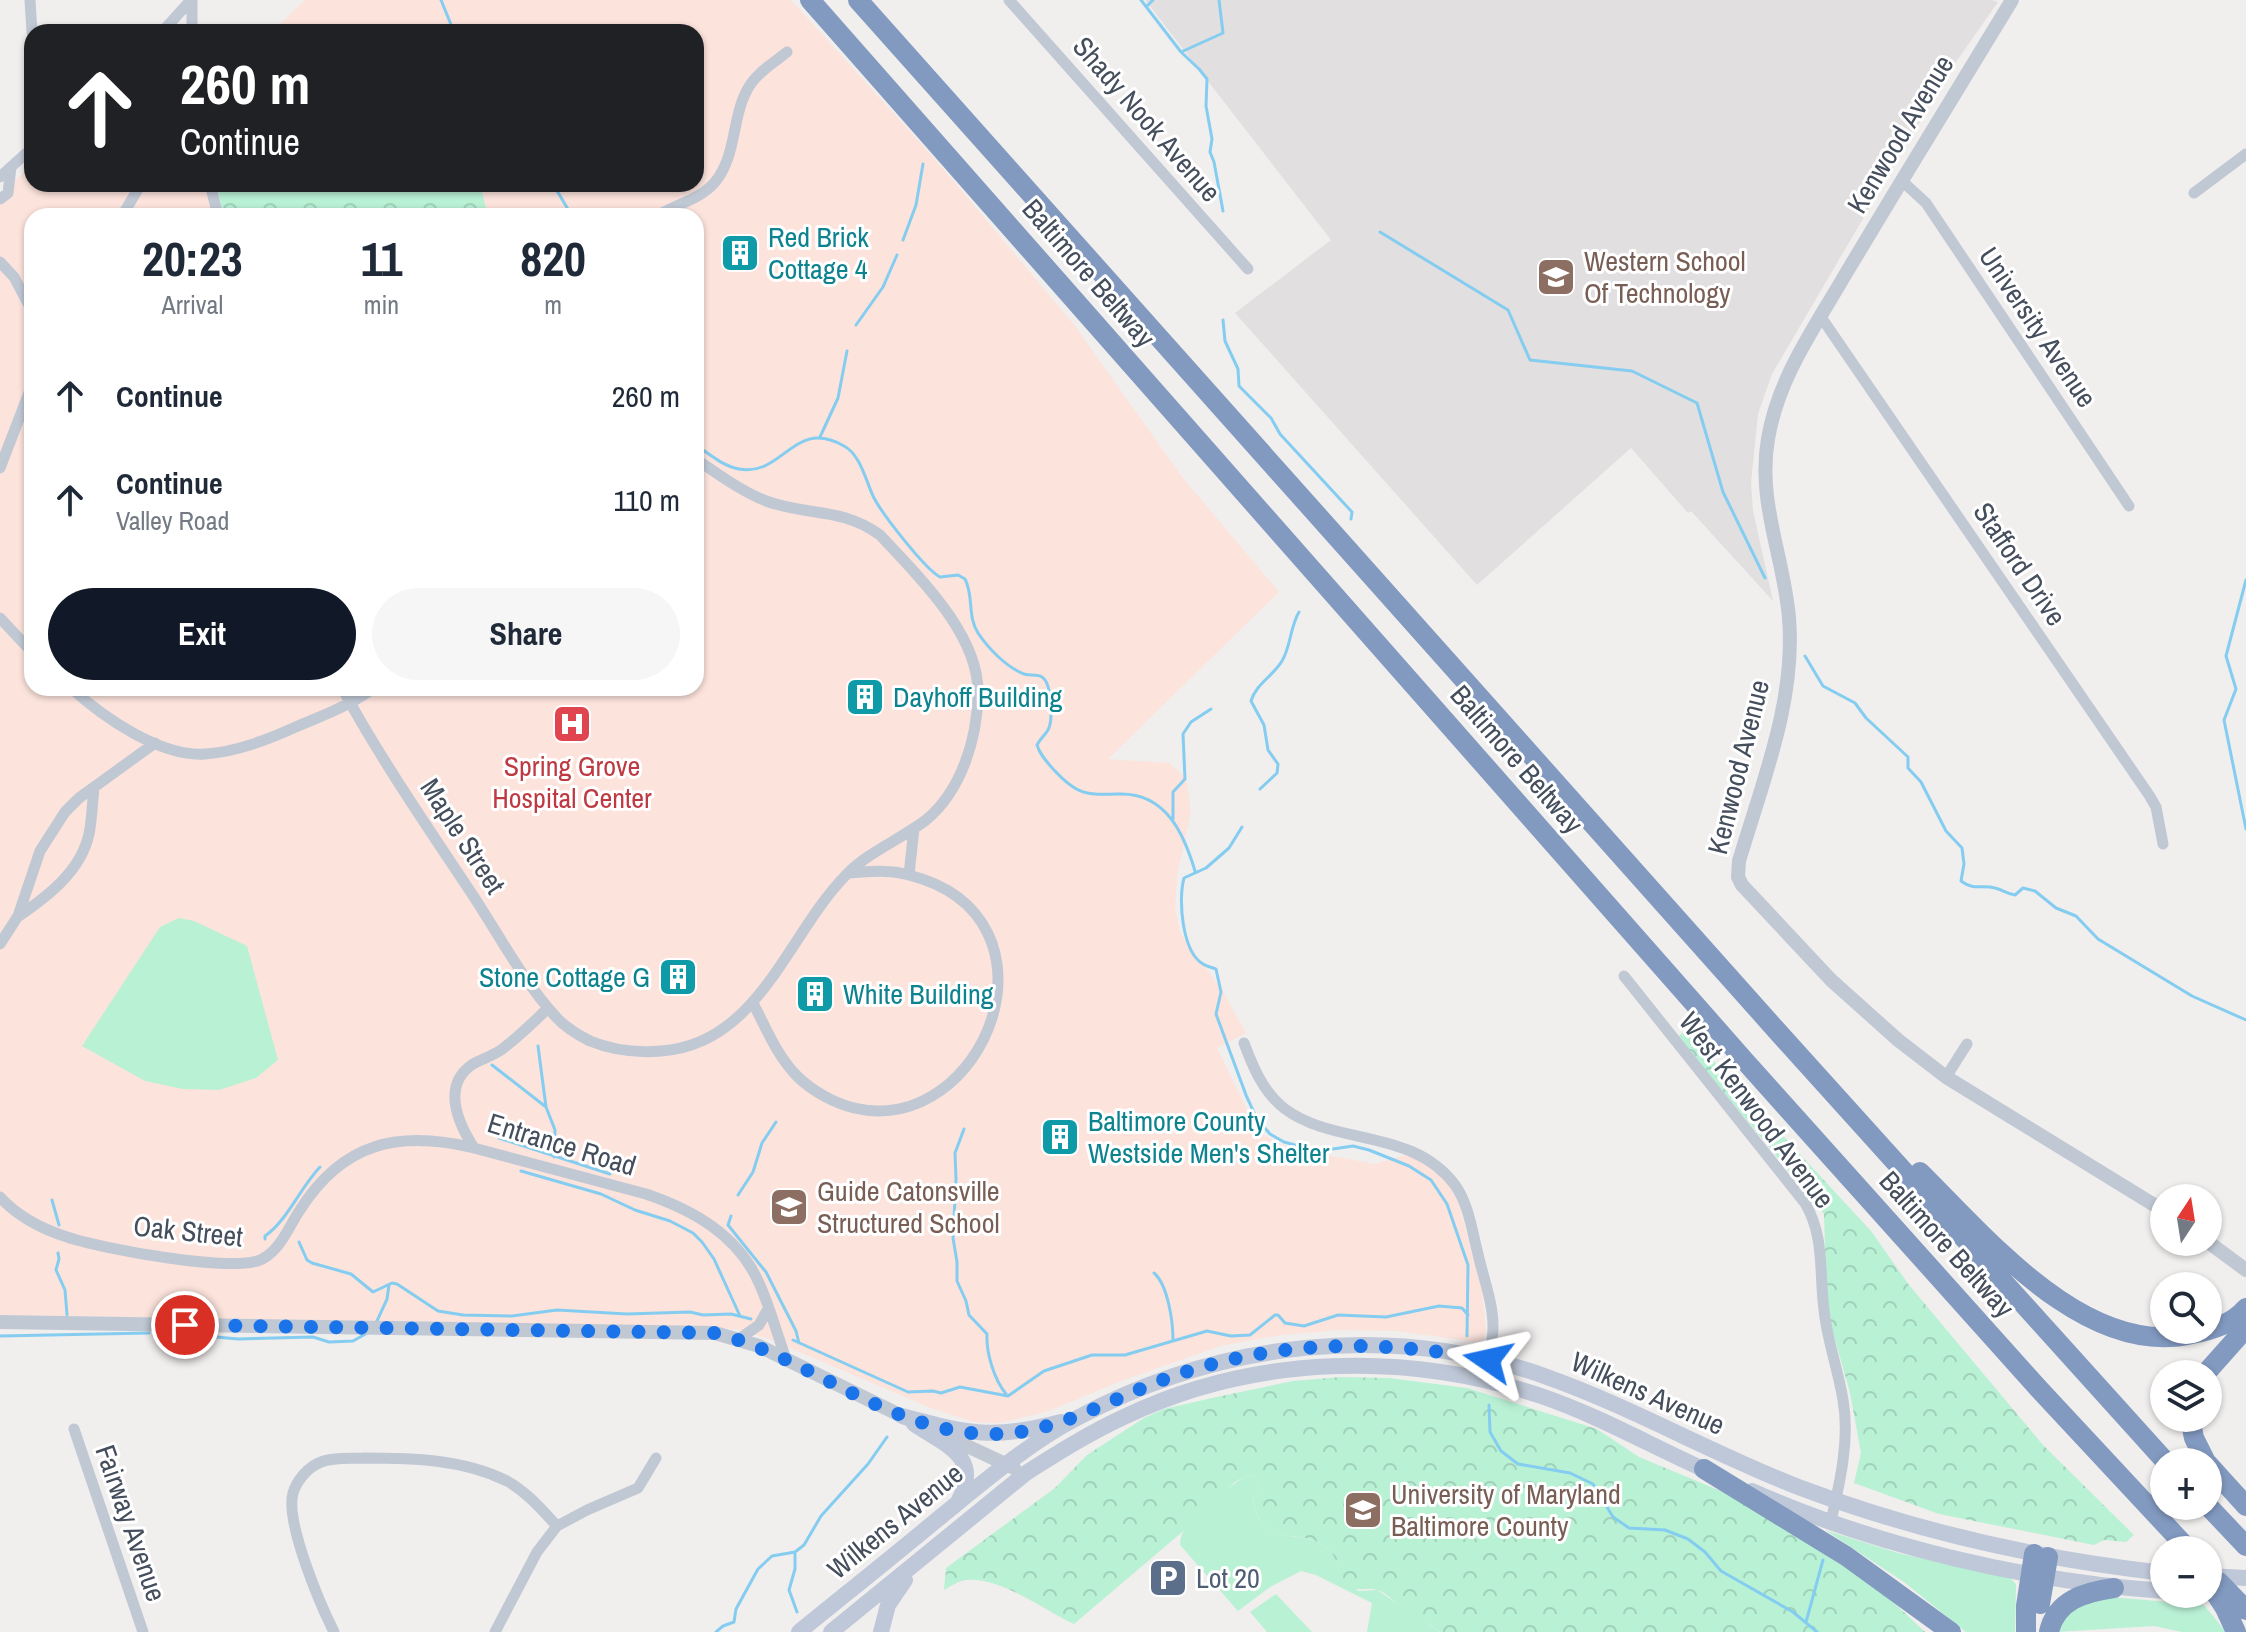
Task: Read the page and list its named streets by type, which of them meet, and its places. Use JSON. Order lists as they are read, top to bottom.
{
  "streets": {
    "highway": ["Baltimore Beltway"],
    "main road": ["Wilkens Avenue"],
    "street": [
      "Shady Nook Avenue",
      "Kenwood Avenue",
      "University Avenue",
      "Stafford Drive",
      "Maple Street",
      "West Kenwood Avenue",
      "Entrance Road",
      "Oak Street",
      "Fairway Avenue"
    ]
  },
  "crossings": [
    ["Kenwood Avenue", "University Avenue"],
    ["Kenwood Avenue", "Stafford Drive"],
    ["Maple Street", "Entrance Road"],
    ["West Kenwood Avenue", "Wilkens Avenue"],
    ["Entrance Road", "Oak Street"]
  ],
  "places": {
    "building": [
      "Red Brick Cottage 4",
      "Dayhoff Building",
      "Stone Cottage G",
      "White Building",
      "Baltimore County Westside Men's Shelter"
    ],
    "school or university": ["Western School Of Technology", "Guide Catonsville Structured School", "University of Maryland Baltimore County"],
    "hospital": ["Spring Grove Hospital Center"],
    "parking": ["Lot 20"]
  },
  "north": "top",
  "page": {
    "turn": ["260 m", "Continue"],
    "eta": [
      "20:23",
      "Arrival",
      "11",
      "min",
      "820",
      "m"
    ],
    "list": [
      {
        "name": "Continue",
        "value": "260 m"
      },
      {
        "name": "Continue",
        "note": "Valley Road",
        "value": "110 m"
      }
    ],
    "buttons": ["Exit", "Share"],
    "map_buttons": ["+", "−"]
  }
}
